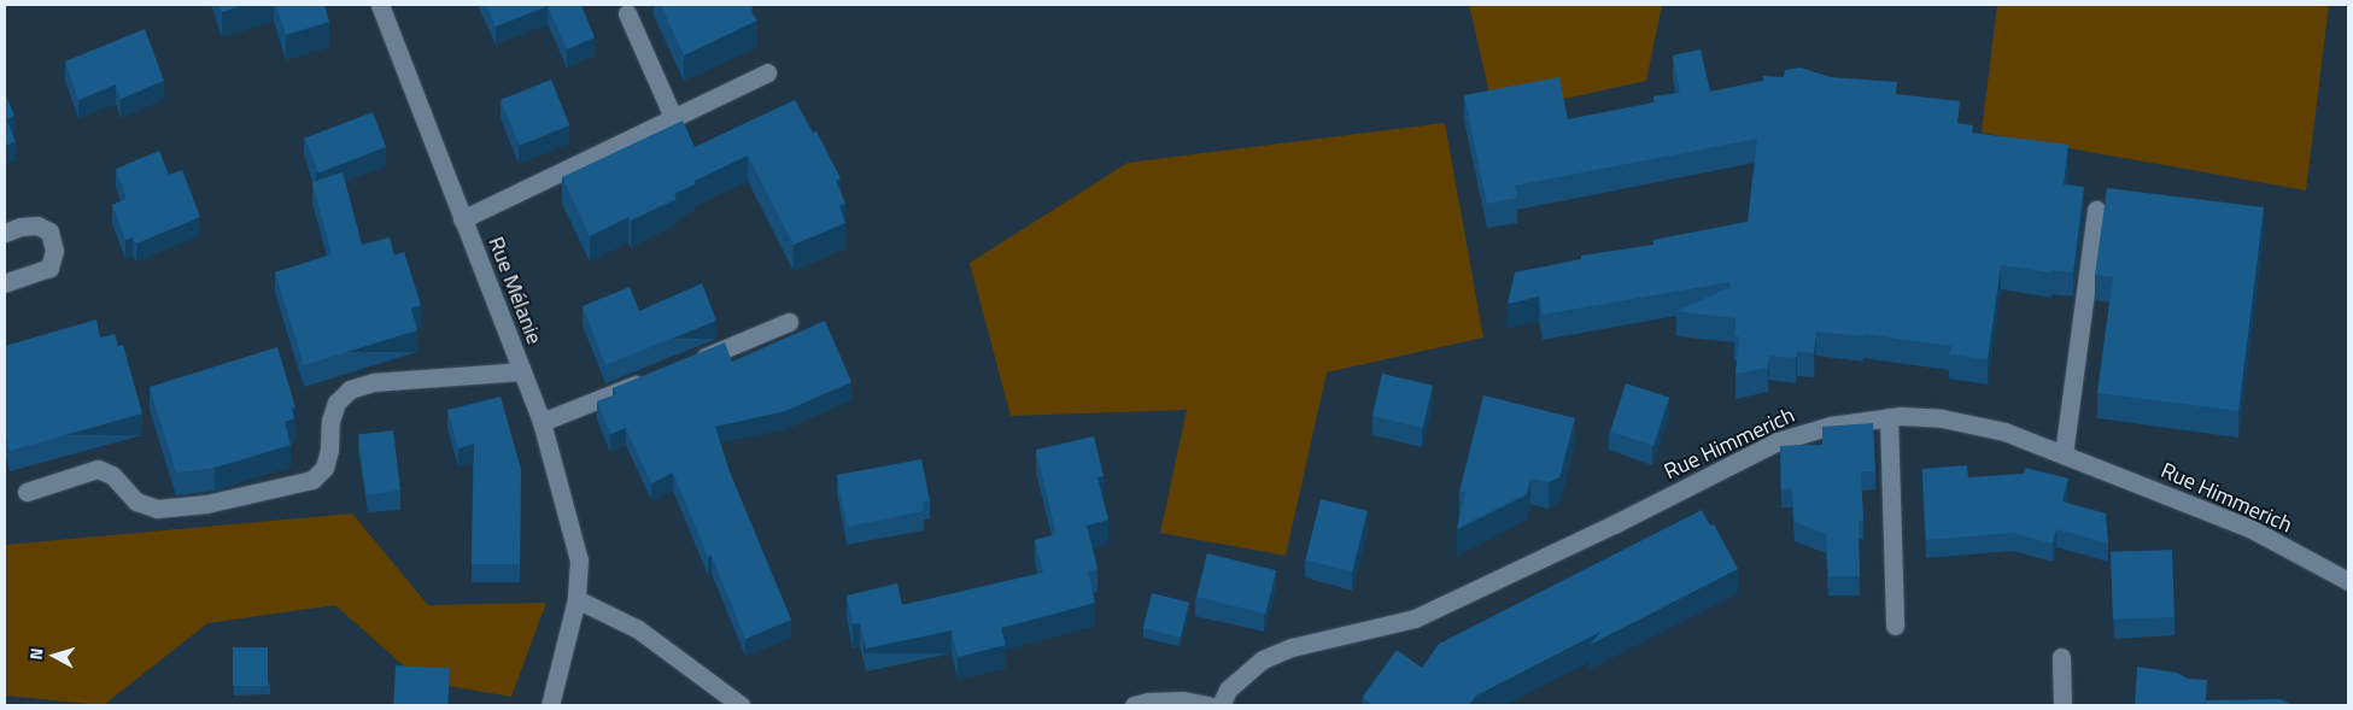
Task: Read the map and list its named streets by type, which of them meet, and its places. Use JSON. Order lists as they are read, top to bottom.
{
  "streets": {
    "street": ["Rue Mélanie", "Rue Himmerich"]
  },
  "north": "left"
}
